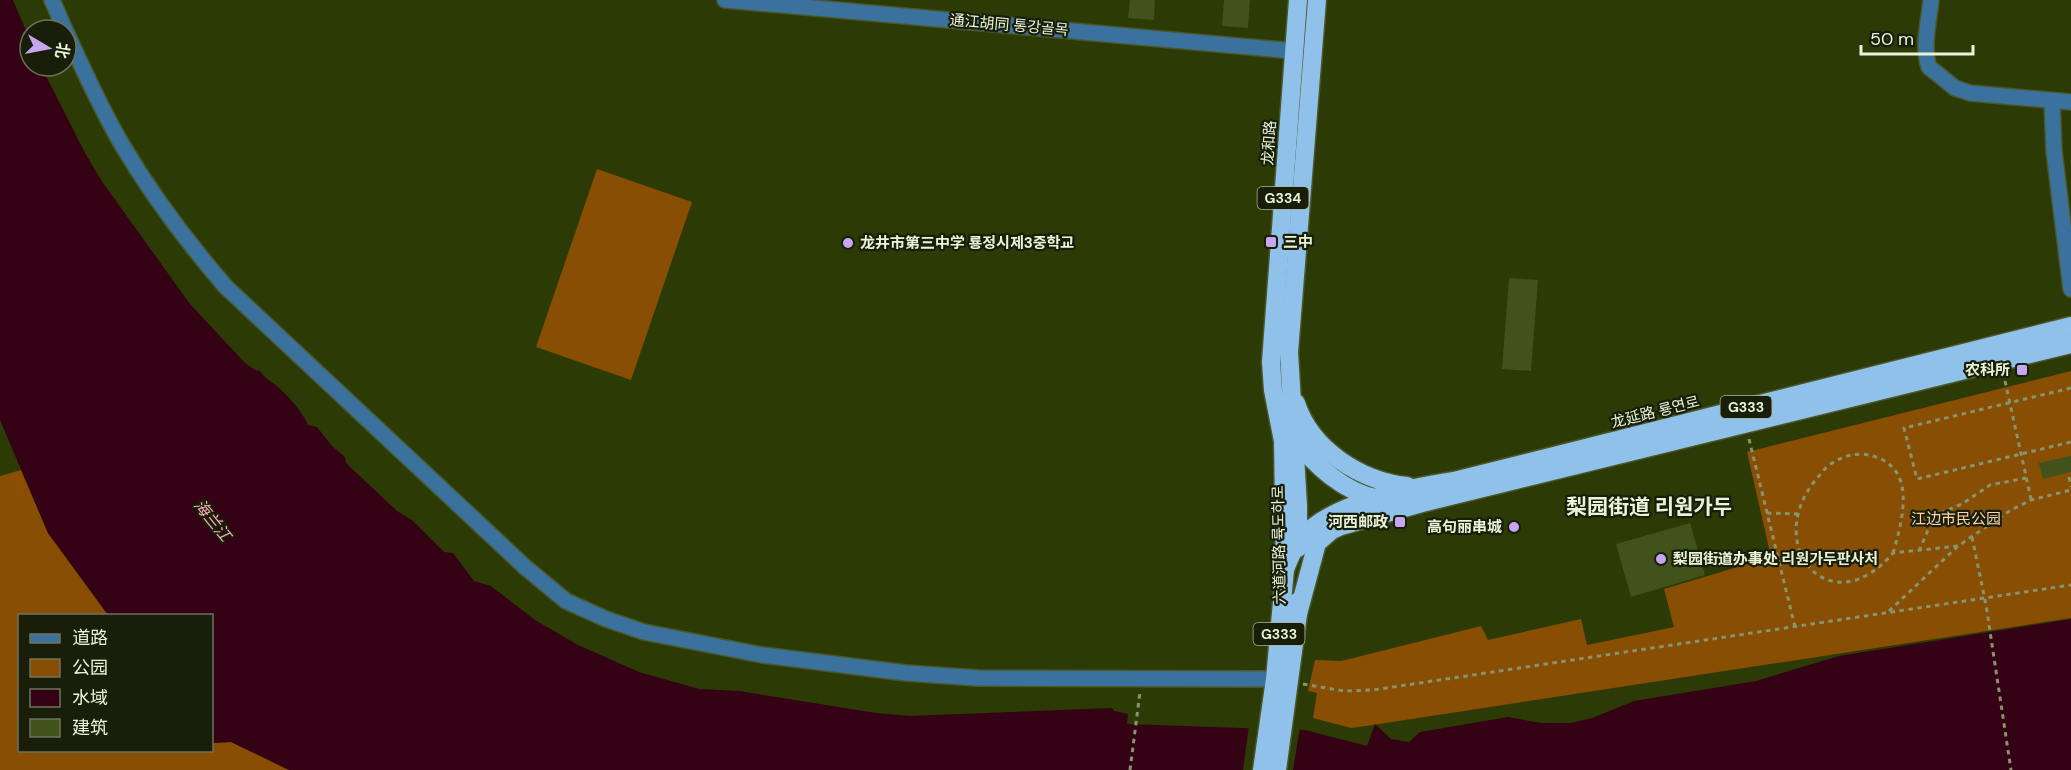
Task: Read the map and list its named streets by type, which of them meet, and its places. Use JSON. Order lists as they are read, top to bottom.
{
  "streets": {
    "highway": [
      "龙和路",
      "G334",
      "G333",
      "龙延路 룡연로",
      "六道河路 륙도하로"
    ],
    "street": ["通江胡同 통강골목"]
  },
  "crossings": [
    ["通江胡同 통강골목", "龙和路"],
    ["龙和路", "G334"],
    ["龙和路", "龙延路 룡연로"],
    ["龙和路", "六道河路 륙도하로"],
    ["G334", "龙延路 룡연로"],
    ["G334", "六道河路 륙도하로"],
    ["龙延路 룡연로", "六道河路 륙도하로"]
  ],
  "districts": ["梨园街道 리원가두"],
  "water": ["海兰江"],
  "parks": ["江边市民公园"],
  "places": {
    "transit": ["三中", "农科所", "河西邮政"],
    "other": ["龙井市第三中学 룡정시제3중학교", "高句丽串城", "梨园街道办事处 리원가두판사처"]
  },
  "legend": [
    "道路",
    "公园",
    "水域",
    "建筑"
  ],
  "scale_bar": "50 m",
  "north": "right"
}
